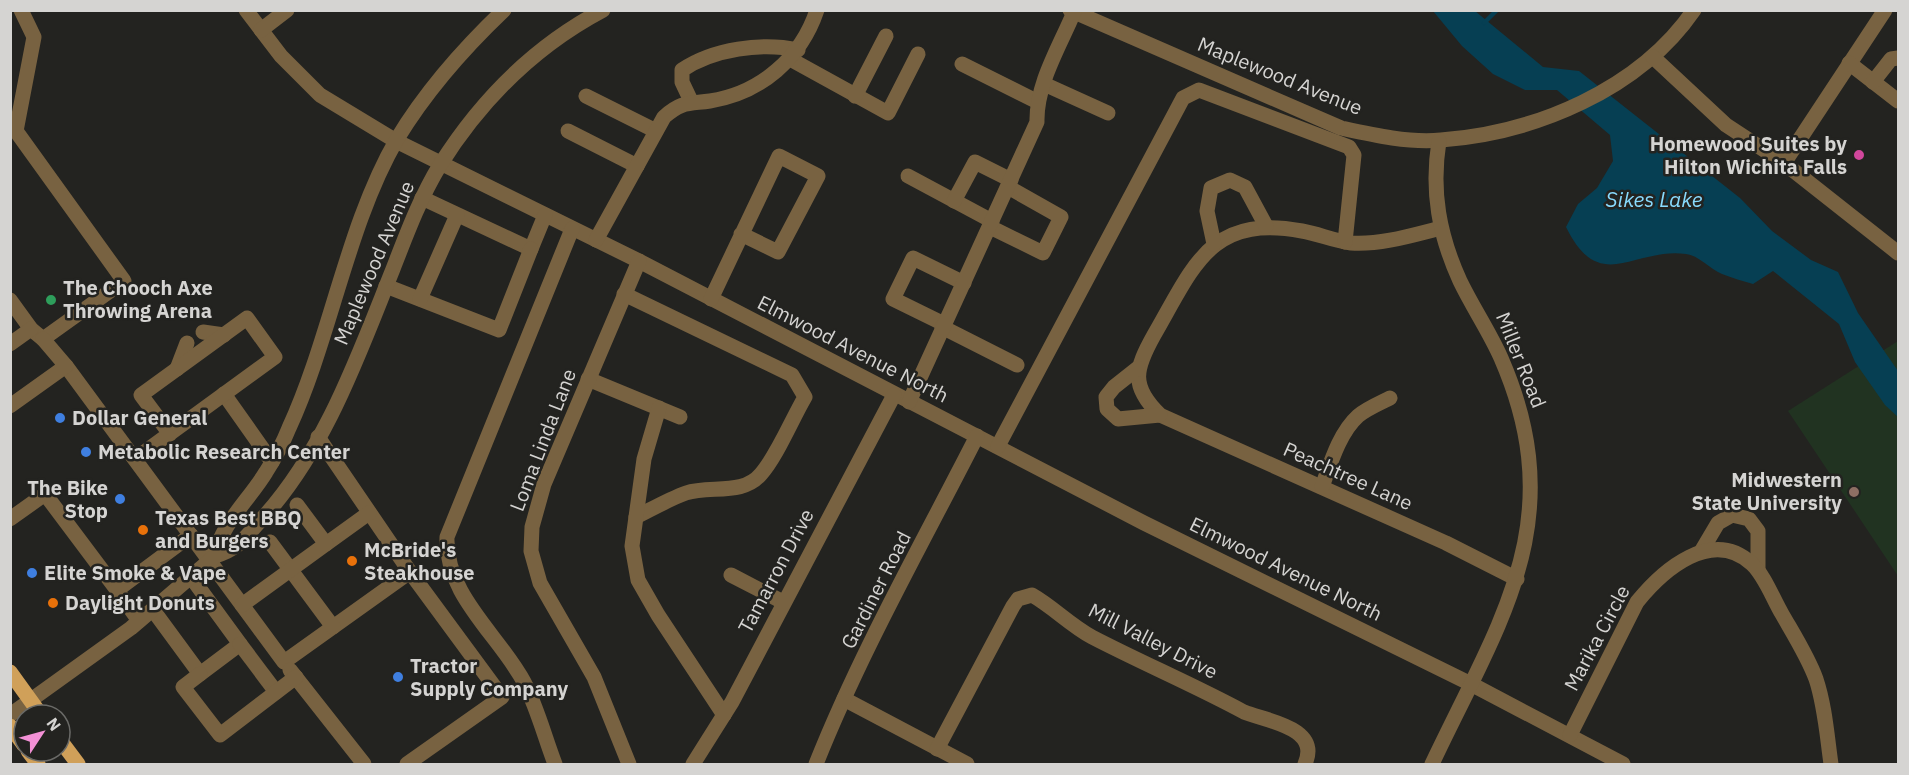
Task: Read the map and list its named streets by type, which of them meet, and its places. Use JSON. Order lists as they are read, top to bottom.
{
  "streets": {
    "street": [
      "Maplewood Avenue",
      "Elmwood Avenue North",
      "Miller Road",
      "Loma Linda Lane",
      "Peachtree Lane",
      "Tamarron Drive",
      "Gardiner Road",
      "Marika Circle",
      "Mill Valley Drive"
    ]
  },
  "crossings": [
    ["Maplewood Avenue", "Elmwood Avenue North"],
    ["Maplewood Avenue", "Miller Road"],
    ["Elmwood Avenue North", "Miller Road"],
    ["Elmwood Avenue North", "Loma Linda Lane"],
    ["Elmwood Avenue North", "Tamarron Drive"],
    ["Elmwood Avenue North", "Gardiner Road"],
    ["Elmwood Avenue North", "Marika Circle"],
    ["Miller Road", "Peachtree Lane"]
  ],
  "water": ["Sikes Lake"],
  "places": [
    "Homewood Suites by Hilton Wichita Falls",
    "The Chooch Axe Throwing Arena",
    "Dollar General",
    "Metabolic Research Center",
    "Midwestern State University",
    "The Bike Stop",
    "Texas Best BBQ and Burgers",
    "McBride's Steakhouse",
    "Elite Smoke & Vape",
    "Daylight Donuts",
    "Tractor Supply Company"
  ],
  "north": "top right"
}
